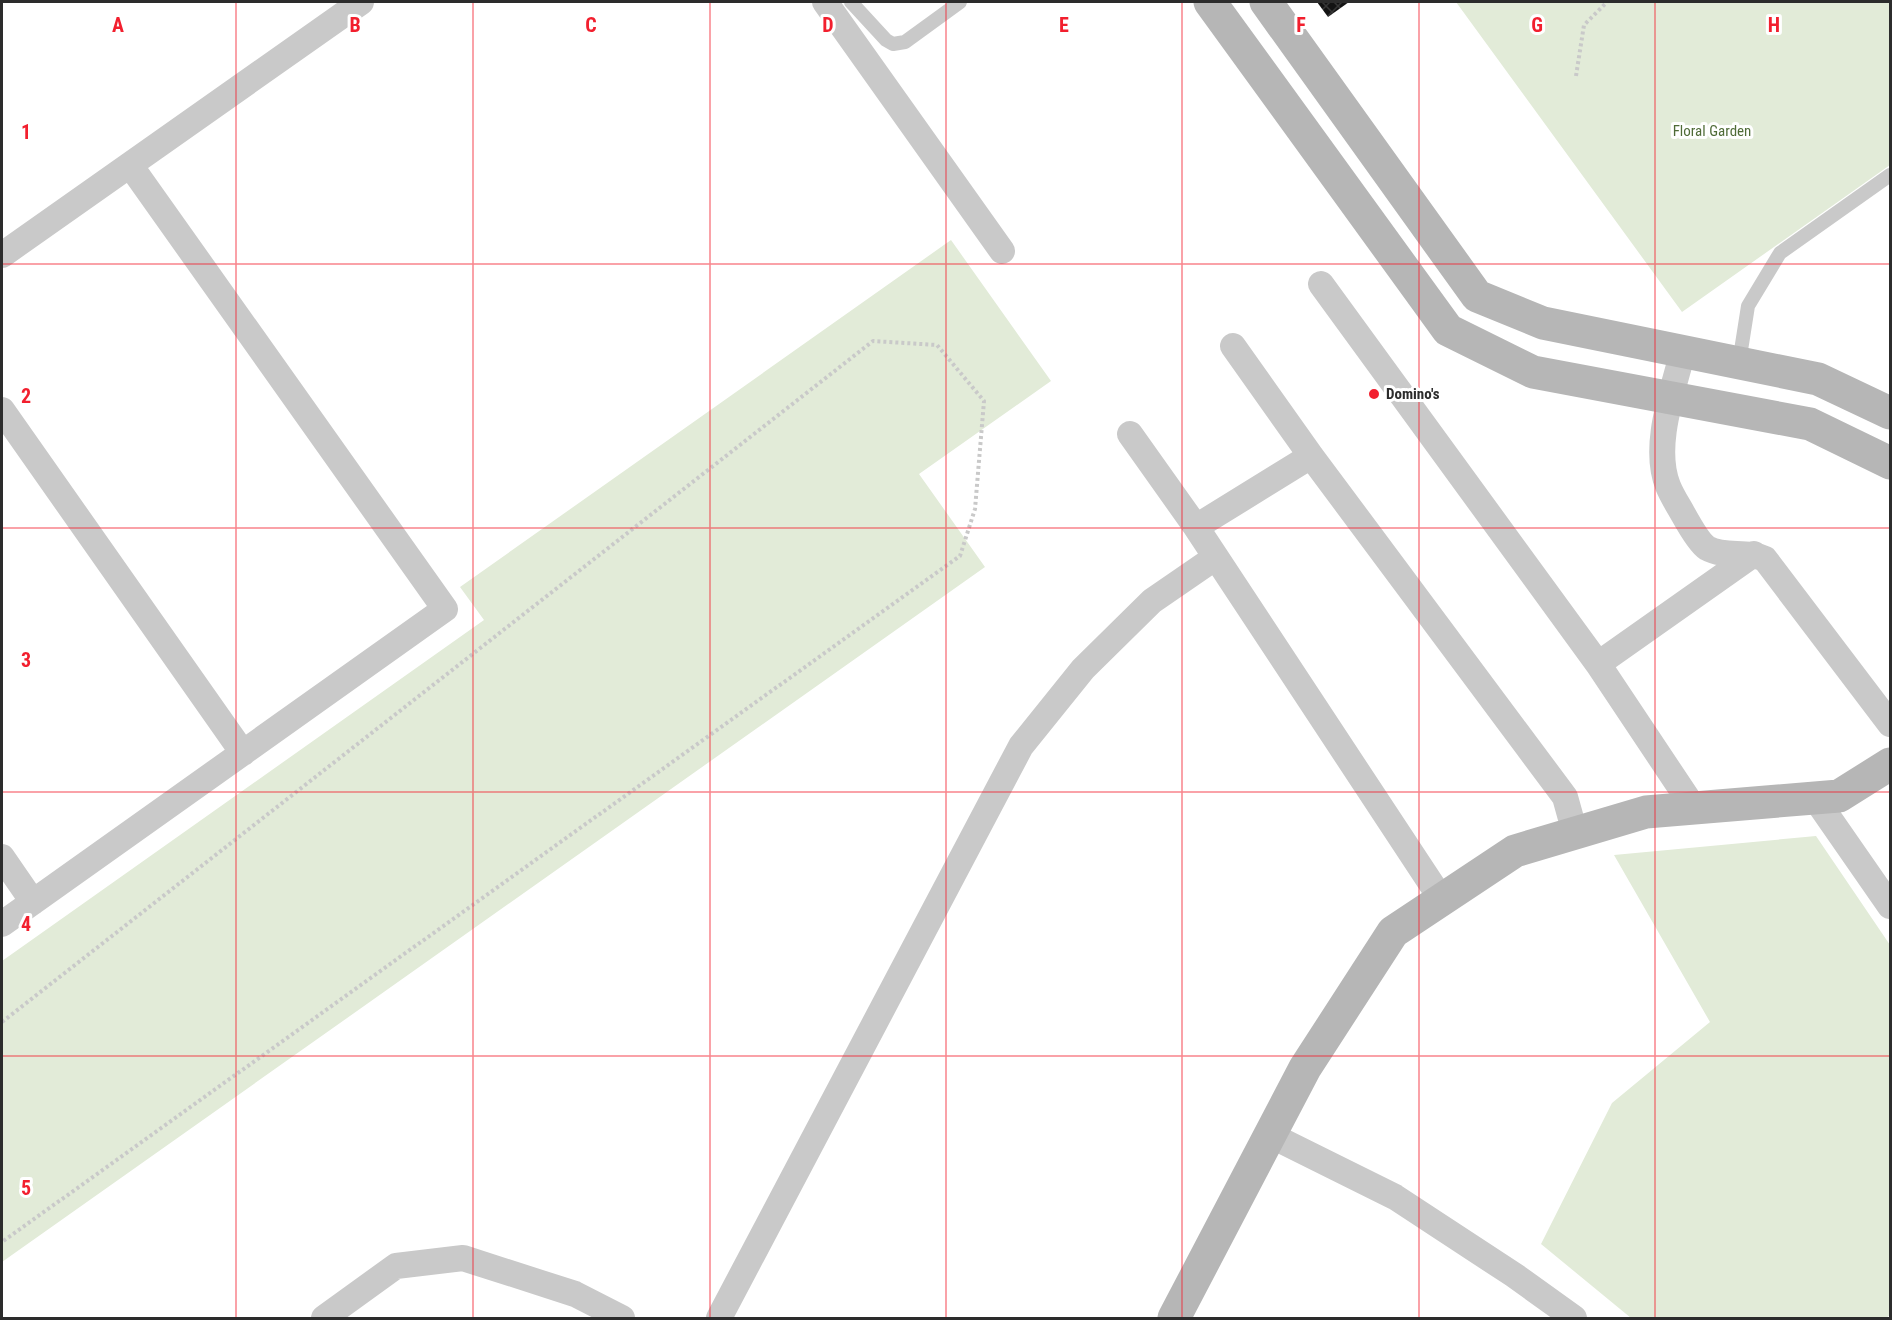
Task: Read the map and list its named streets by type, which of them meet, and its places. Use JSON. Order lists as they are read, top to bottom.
{
  "parks": ["Floral Garden"],
  "places": ["Domino's"],
  "grid": {
    "columns": [
      "A",
      "B",
      "C",
      "D",
      "E",
      "F",
      "G",
      "H"
    ],
    "rows": [
      "1",
      "2",
      "3",
      "4",
      "5"
    ]
  }
}
